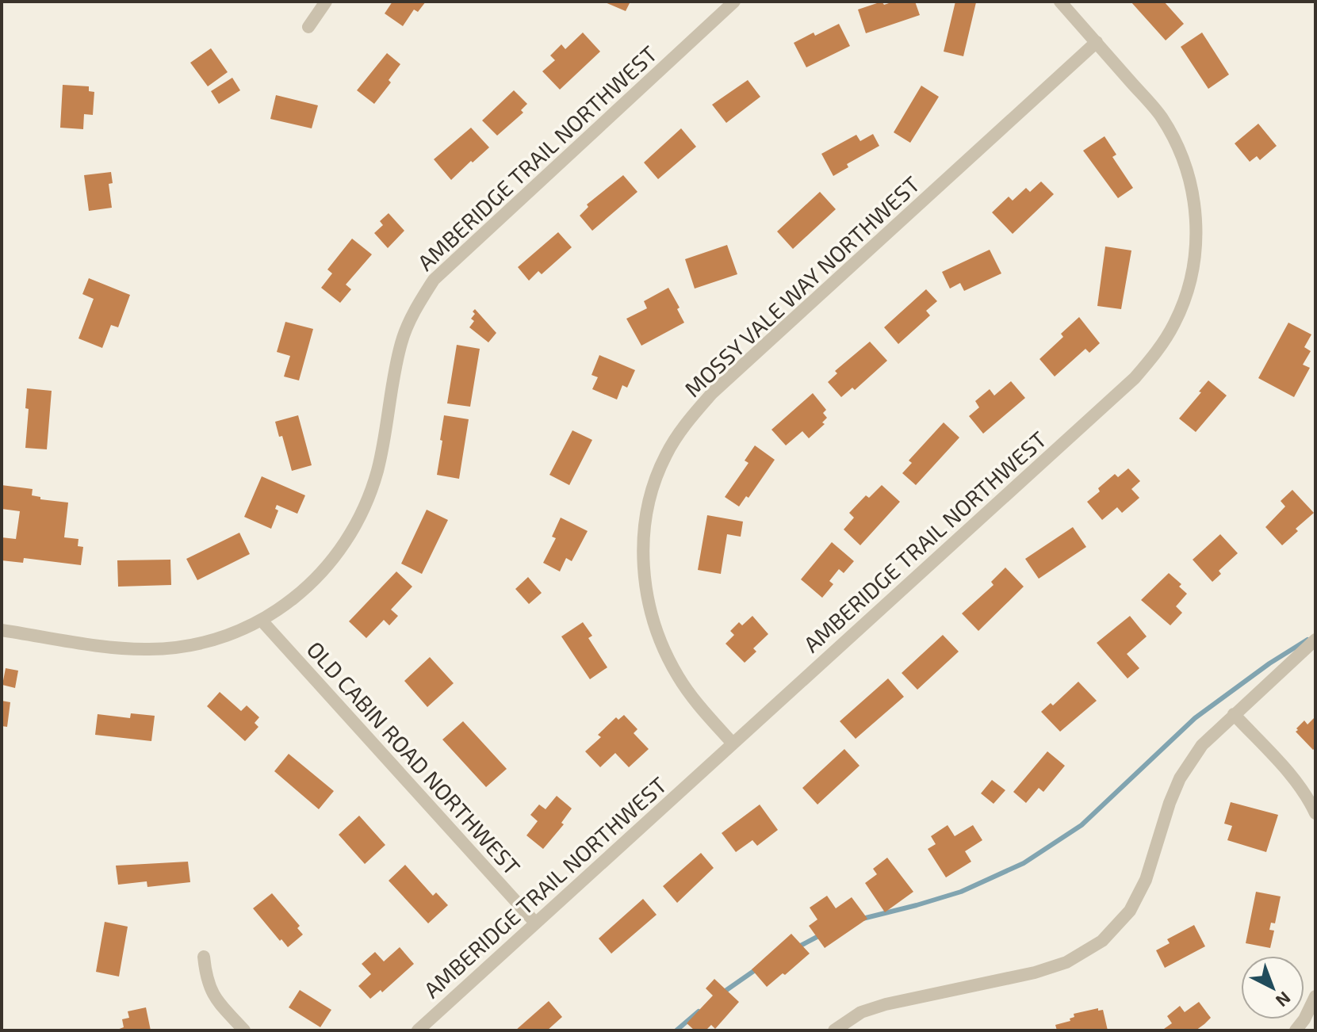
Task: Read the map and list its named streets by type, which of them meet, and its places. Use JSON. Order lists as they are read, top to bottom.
{
  "streets": {
    "street": ["AMBERIDGE TRAIL NORTHWEST", "MOSSY VALE WAY NORTHWEST", "OLD CABIN ROAD NORTHWEST"]
  },
  "crossings": [
    ["AMBERIDGE TRAIL NORTHWEST", "MOSSY VALE WAY NORTHWEST"],
    ["AMBERIDGE TRAIL NORTHWEST", "OLD CABIN ROAD NORTHWEST"]
  ],
  "north": "bottom right"
}
